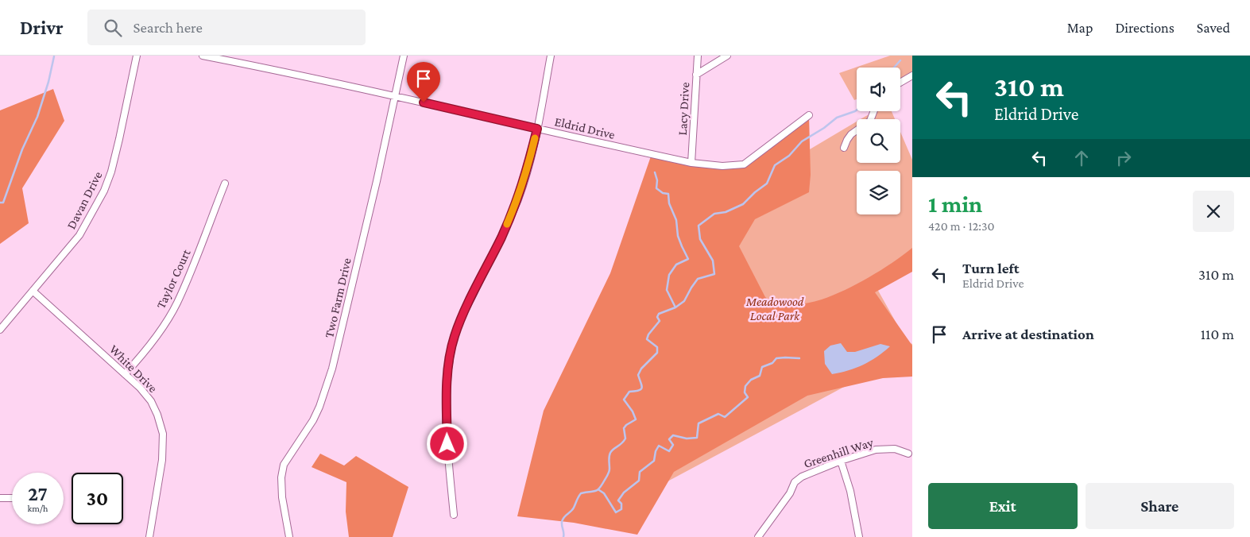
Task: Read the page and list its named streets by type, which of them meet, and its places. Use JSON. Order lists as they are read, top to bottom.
{
  "streets": {
    "street": [
      "Lacy Drive",
      "Eldrid Drive",
      "Davan Drive",
      "Taylor Court",
      "Two Farm Drive",
      "White Drive",
      "Greenhill Way"
    ]
  },
  "crossings": [
    ["Lacy Drive", "Eldrid Drive"],
    ["Eldrid Drive", "Two Farm Drive"],
    ["Davan Drive", "White Drive"],
    ["Taylor Court", "White Drive"]
  ],
  "parks": ["Meadowood Local Park"],
  "page": {
    "header": "Drivr",
    "search": "Search here",
    "nav": ["Map", "Directions", "Saved"],
    "turn": ["310 m", "Eldrid Drive"],
    "heading": ["1 min", "420 m · 12:30"],
    "list": [
      {
        "name": "Turn left",
        "note": "Eldrid Drive",
        "value": "310 m"
      },
      {
        "name": "Arrive at destination",
        "value": "110 m"
      }
    ],
    "speed": "27 km/h",
    "limit": "30",
    "buttons": ["Exit", "Share"]
  }
}
